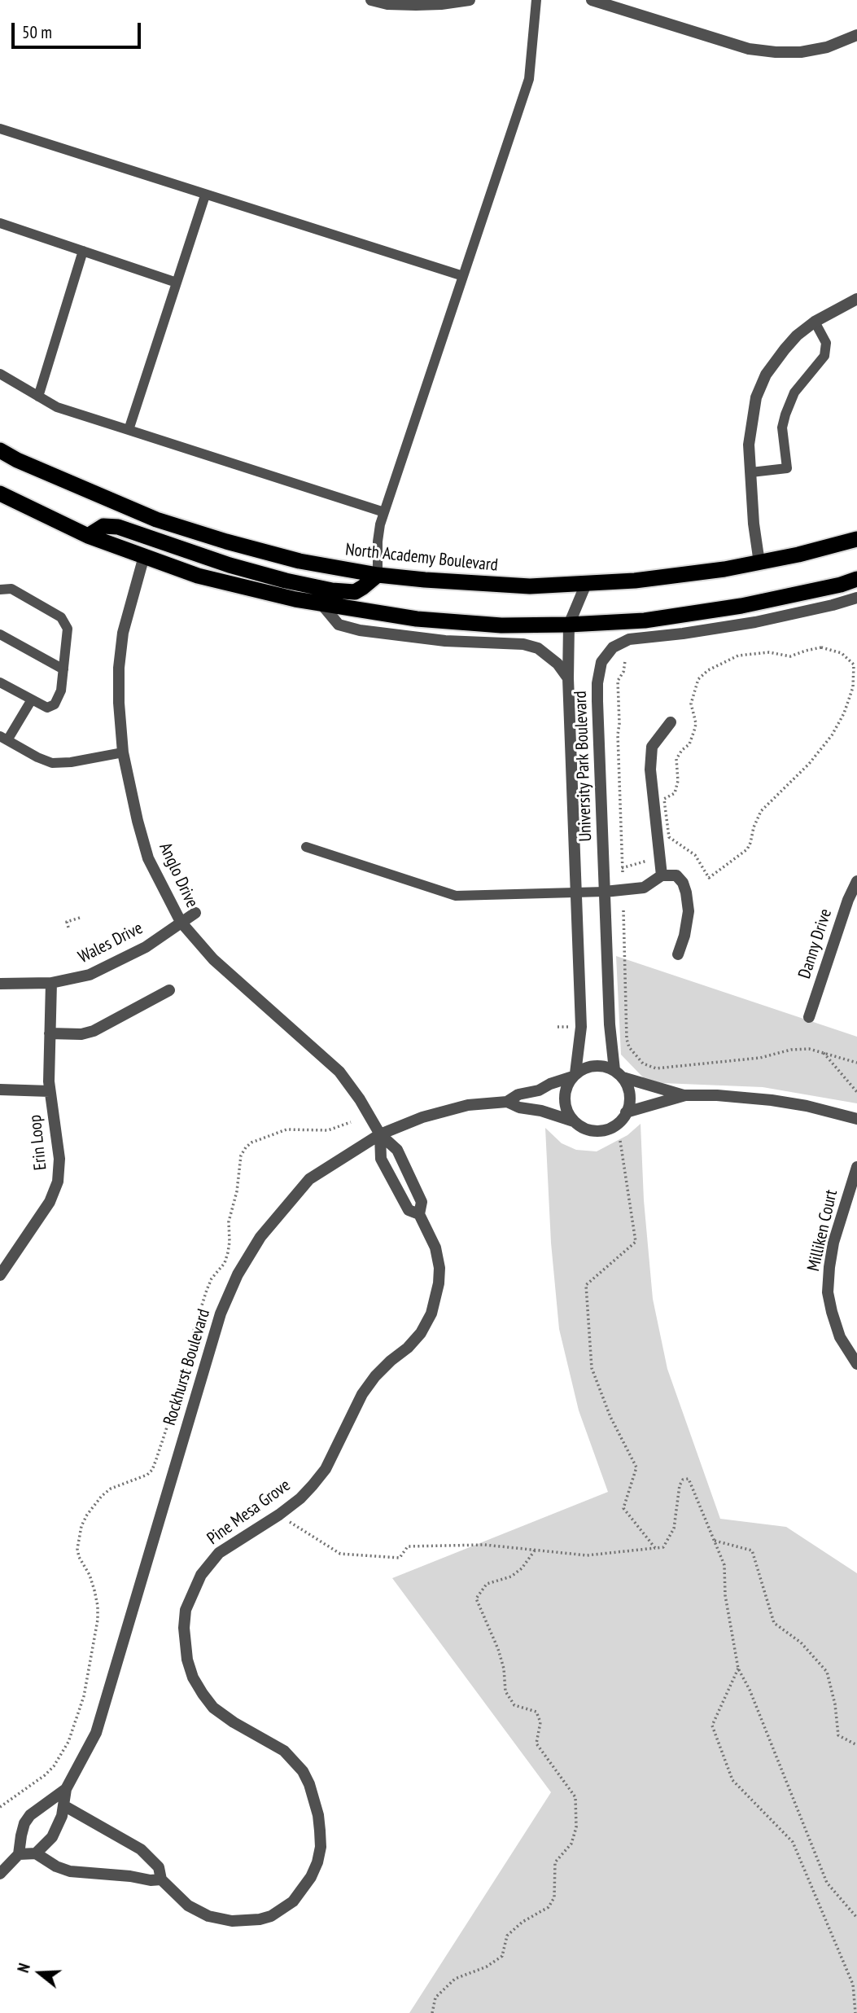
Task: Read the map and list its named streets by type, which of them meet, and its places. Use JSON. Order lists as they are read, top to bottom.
{
  "streets": {
    "highway": ["North Academy Boulevard"],
    "street": [
      "University Park Boulevard",
      "Anglo Drive",
      "Wales Drive",
      "Danny Drive",
      "Erin Loop",
      "Milliken Court",
      "Rockhurst Boulevard",
      "Pine Mesa Grove"
    ]
  },
  "crossings": [
    ["North Academy Boulevard", "University Park Boulevard"],
    ["University Park Boulevard", "Rockhurst Boulevard"],
    ["Anglo Drive", "Wales Drive"],
    ["Anglo Drive", "Rockhurst Boulevard"],
    ["Anglo Drive", "Pine Mesa Grove"],
    ["Wales Drive", "Erin Loop"],
    ["Rockhurst Boulevard", "Pine Mesa Grove"]
  ],
  "scale_bar": "50 m",
  "north": "left"
}
